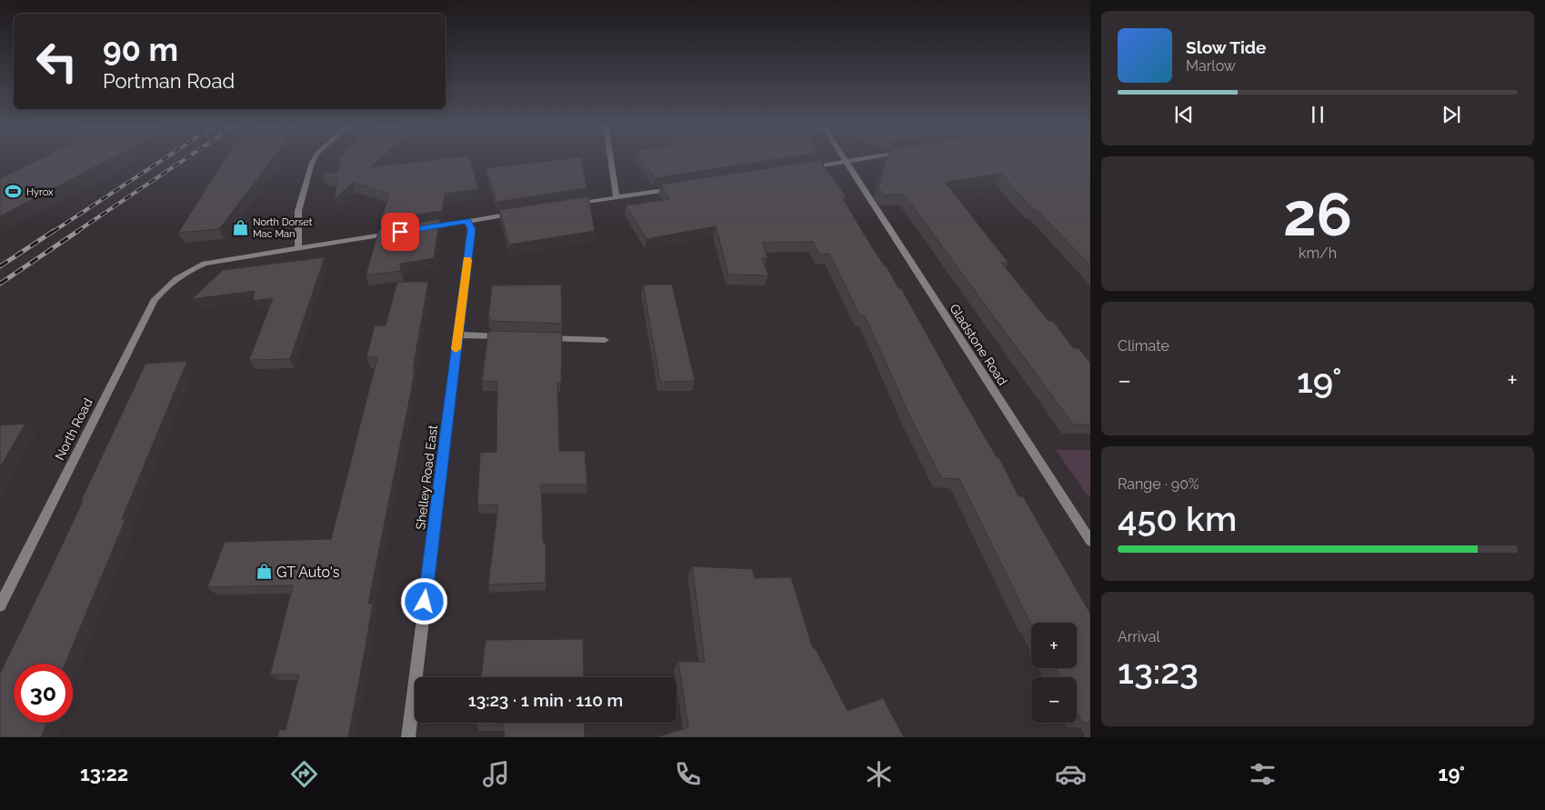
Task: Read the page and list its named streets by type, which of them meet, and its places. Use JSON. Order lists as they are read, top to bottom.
{
  "streets": {
    "street": ["Gladstone Road", "North Road", "Shelley Road East"]
  },
  "places": {
    "sports": ["Hyrox"],
    "shop": ["North Dorset Mac Man", "GT Auto's"]
  },
  "page": {
    "turn": ["90 m", "Portman Road"],
    "song": ["Slow Tide", "Marlow"],
    "tile": [
      ["26", "km/h"],
      "Climate",
      ["Range · 90%", "450 km"],
      ["Arrival", "13:23"]
    ],
    "heat": ["−", "19°", "+"],
    "map_buttons": ["+", "−"],
    "limit": "30",
    "trip": "13:23 · 1 min · 110 m",
    "tabs": ["13:22", "19°"]
  }
}
